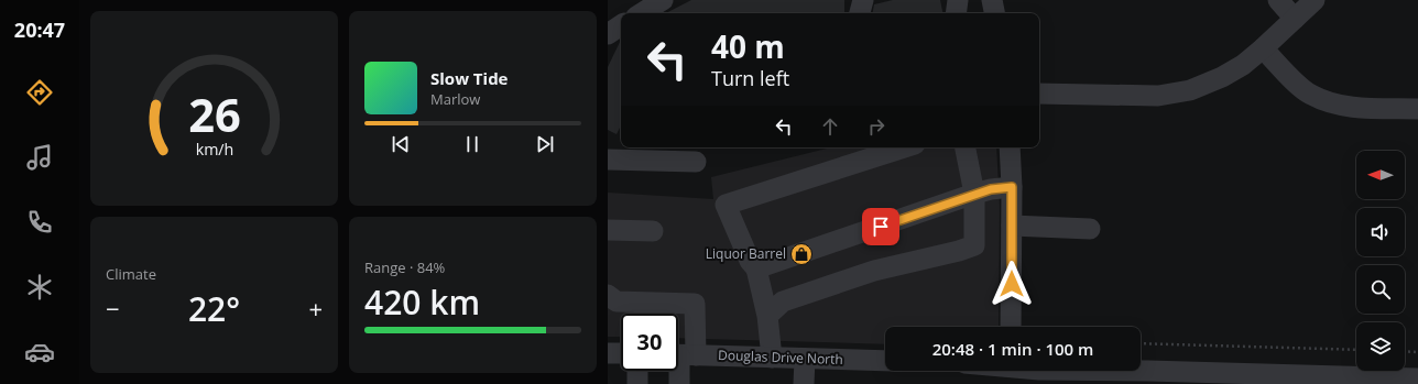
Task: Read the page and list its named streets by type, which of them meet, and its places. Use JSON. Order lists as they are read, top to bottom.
{
  "streets": {
    "street": ["Douglas Drive North"]
  },
  "places": {
    "shop": ["Liquor Barrel"]
  },
  "north": "left",
  "page": {
    "tabs": "20:47",
    "turn": ["40 m", "Turn left"],
    "song": ["Slow Tide", "Marlow"],
    "tile": [
      "Climate",
      ["Range · 84%", "420 km"]
    ],
    "heat": ["−", "22°", "+"],
    "limit": "30",
    "trip": "20:48 · 1 min · 100 m",
    "gauge": ["26", "km/h"]
  }
}
